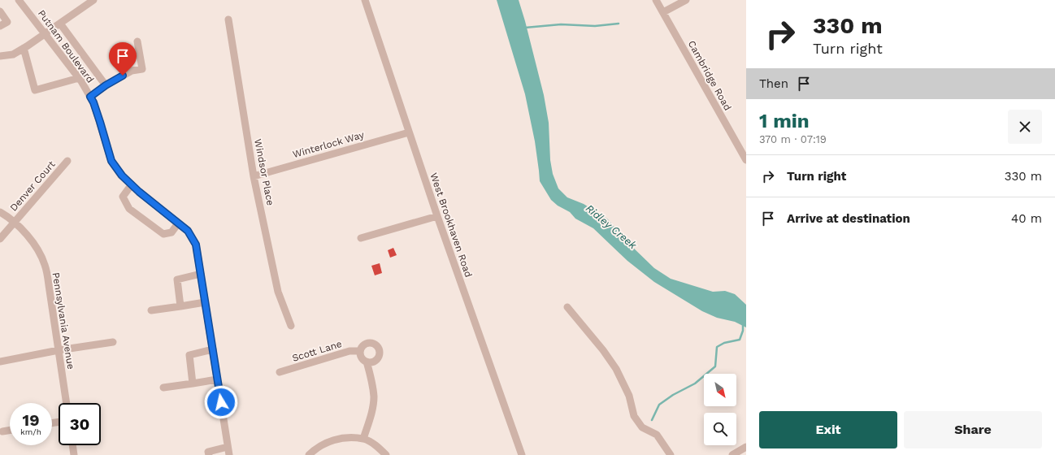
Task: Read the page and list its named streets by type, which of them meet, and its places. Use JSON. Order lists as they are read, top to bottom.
{
  "streets": {
    "street": [
      "Putnam Boulevard",
      "Cambridge Road",
      "Winterlock Way",
      "Windsor Place",
      "Denver Court",
      "West Brookhaven Road",
      "Pennsylvania Avenue",
      "Scott Lane"
    ]
  },
  "crossings": [
    ["Winterlock Way", "Windsor Place"],
    ["Winterlock Way", "West Brookhaven Road"],
    ["Denver Court", "Pennsylvania Avenue"]
  ],
  "water": ["Ridley Creek"],
  "north": "bottom right",
  "page": {
    "turn": ["330 m", "Turn right"],
    "then": "Then",
    "heading": ["1 min", "370 m · 07:19"],
    "list": [
      {
        "name": "Turn right",
        "value": "330 m"
      },
      {
        "name": "Arrive at destination",
        "value": "40 m"
      }
    ],
    "speed": "19 km/h",
    "limit": "30",
    "buttons": ["Exit", "Share"]
  }
}
